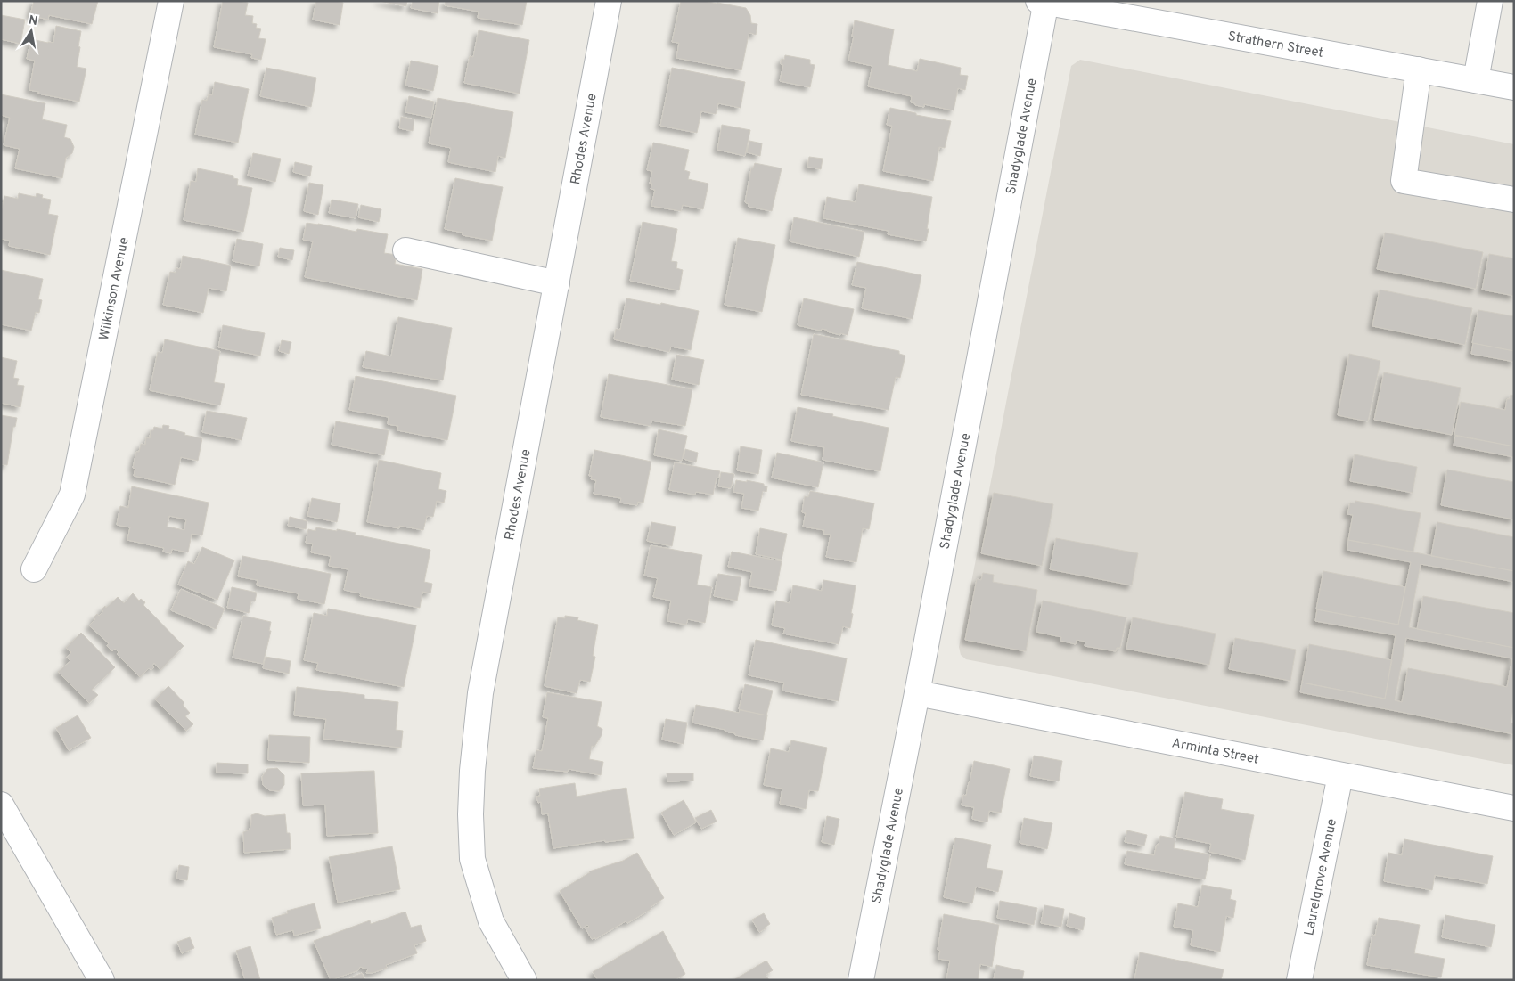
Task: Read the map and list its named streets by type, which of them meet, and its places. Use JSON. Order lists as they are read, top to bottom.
{
  "streets": {
    "street": [
      "Strathern Street",
      "Shadyglade Avenue",
      "Rhodes Avenue",
      "Wilkinson Avenue",
      "Arminta Street",
      "Laurelgrove Avenue"
    ]
  },
  "crossings": [
    ["Strathern Street", "Shadyglade Avenue"],
    ["Shadyglade Avenue", "Arminta Street"],
    ["Arminta Street", "Laurelgrove Avenue"]
  ],
  "north": "top"
}
